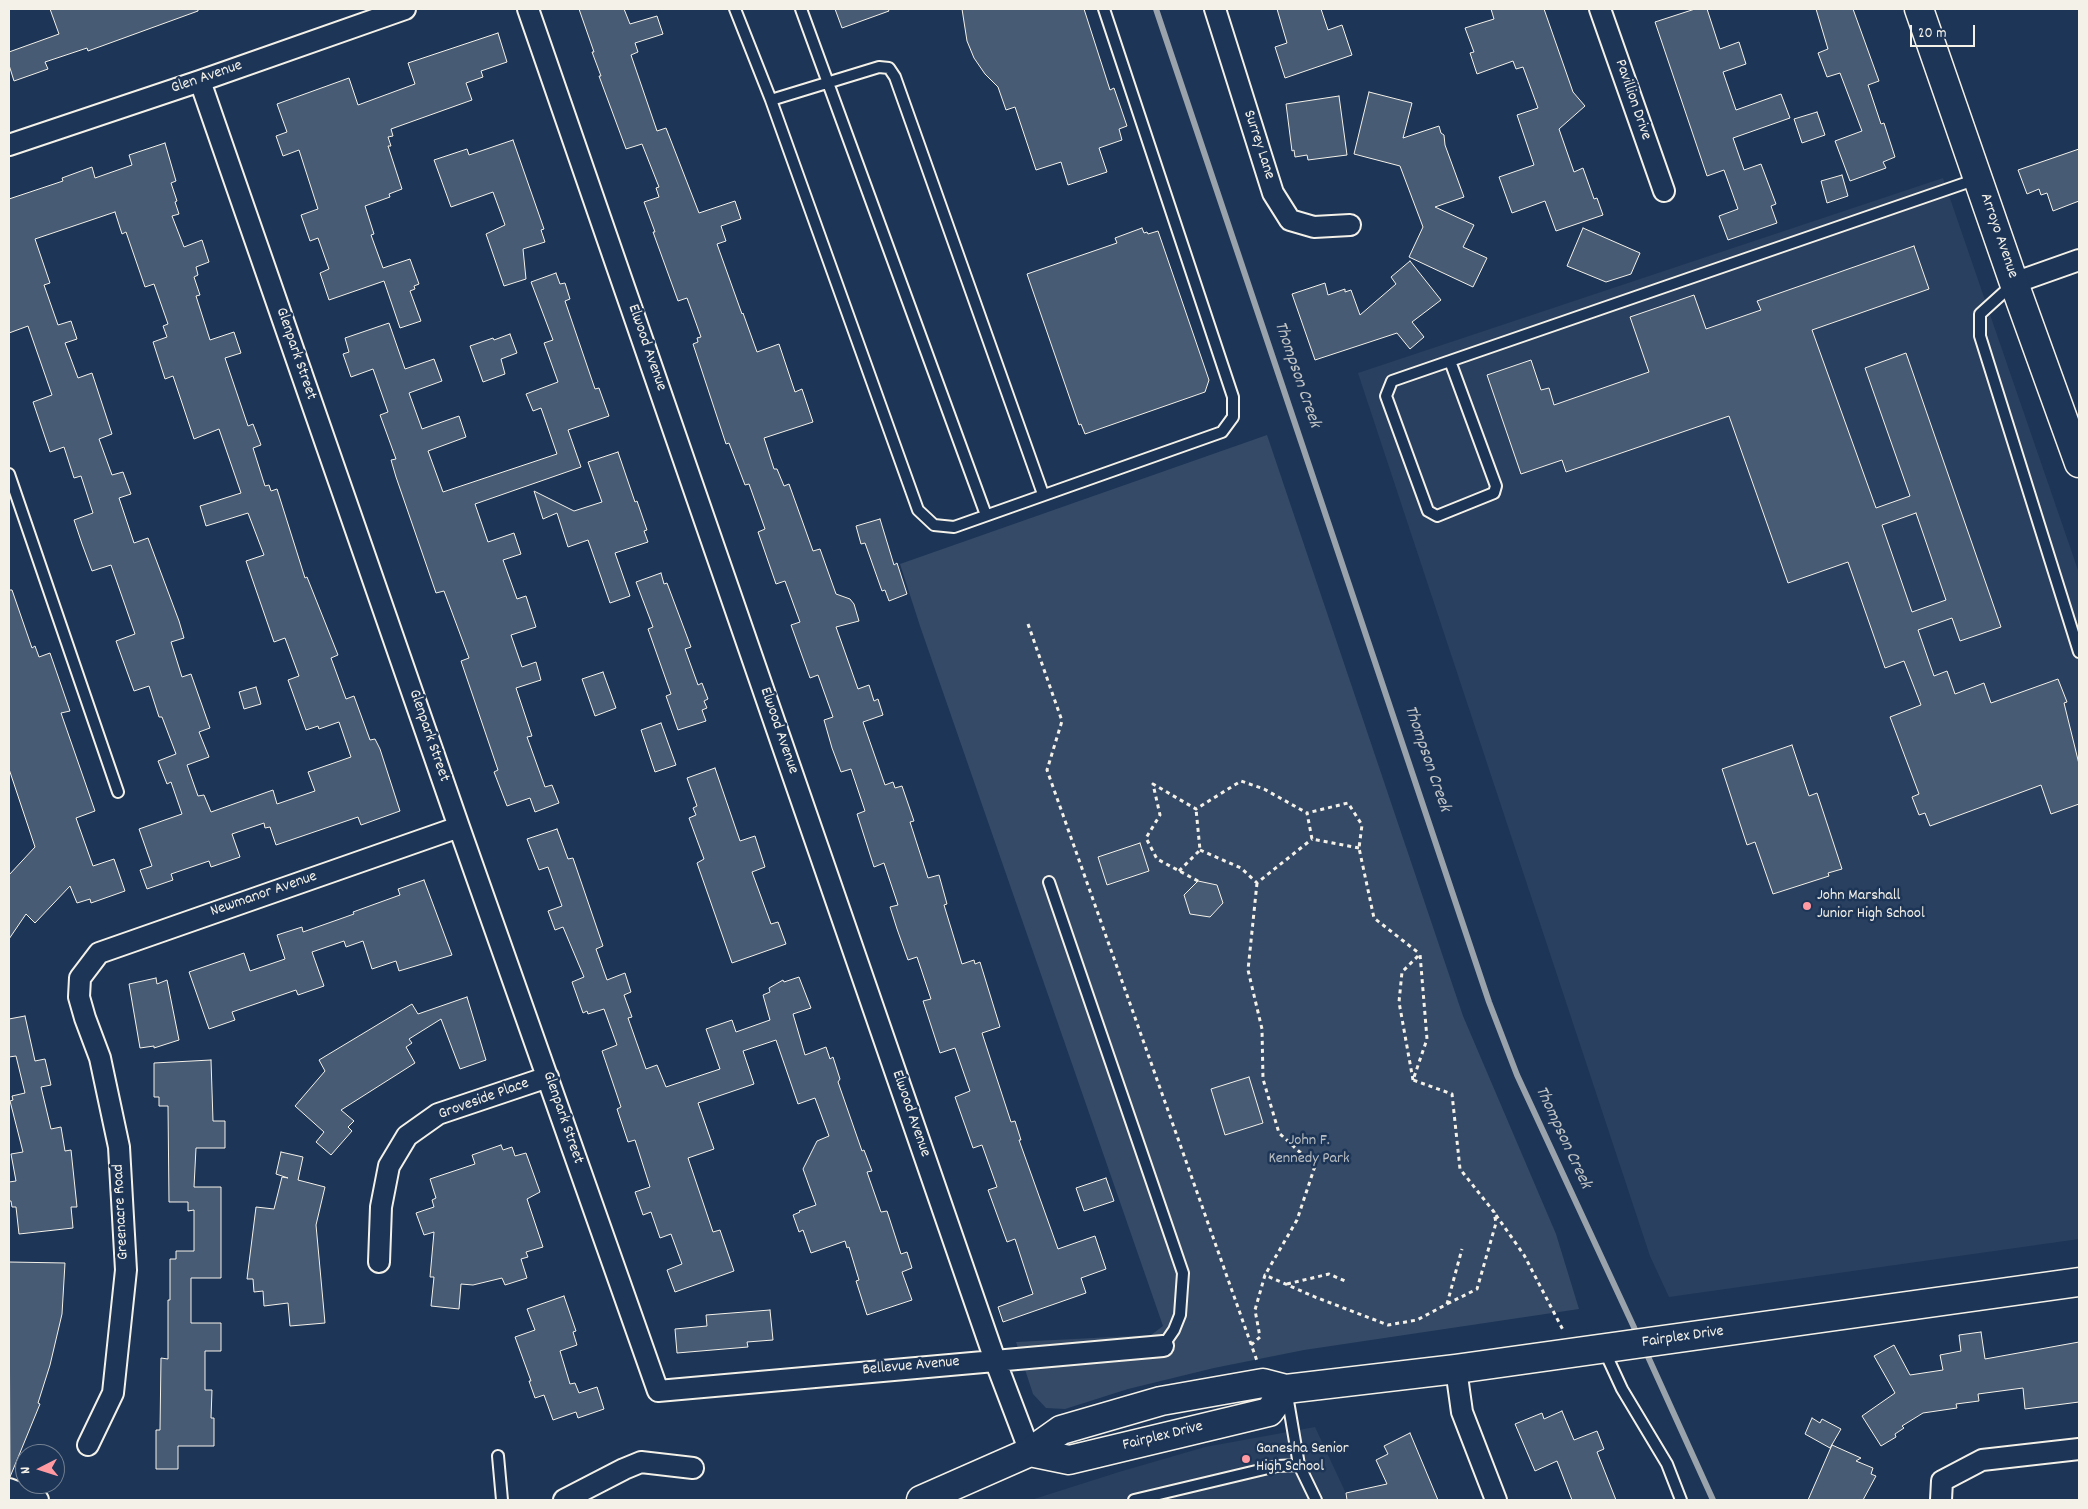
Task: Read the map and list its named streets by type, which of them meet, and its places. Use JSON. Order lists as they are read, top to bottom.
{
  "streets": {
    "main road": ["Arroyo Avenue", "Fairplex Drive"],
    "street": [
      "Glen Avenue",
      "Pavillion Drive",
      "Surrey Lane",
      "Elwood Avenue",
      "Glenpark Street",
      "Newmanor Avenue",
      "Groveside Place",
      "Greenacre Road",
      "Bellevue Avenue"
    ]
  },
  "crossings": [
    ["Glen Avenue", "Glenpark Street"],
    ["Elwood Avenue", "Fairplex Drive"],
    ["Elwood Avenue", "Bellevue Avenue"],
    ["Glenpark Street", "Newmanor Avenue"],
    ["Glenpark Street", "Groveside Place"],
    ["Glenpark Street", "Bellevue Avenue"],
    ["Newmanor Avenue", "Greenacre Road"]
  ],
  "water": ["Thompson Creek"],
  "parks": ["John F. Kennedy Park"],
  "places": ["John Marshall Junior High School", "Ganesha Senior High School"],
  "scale_bar": "20 m",
  "north": "left"
}
